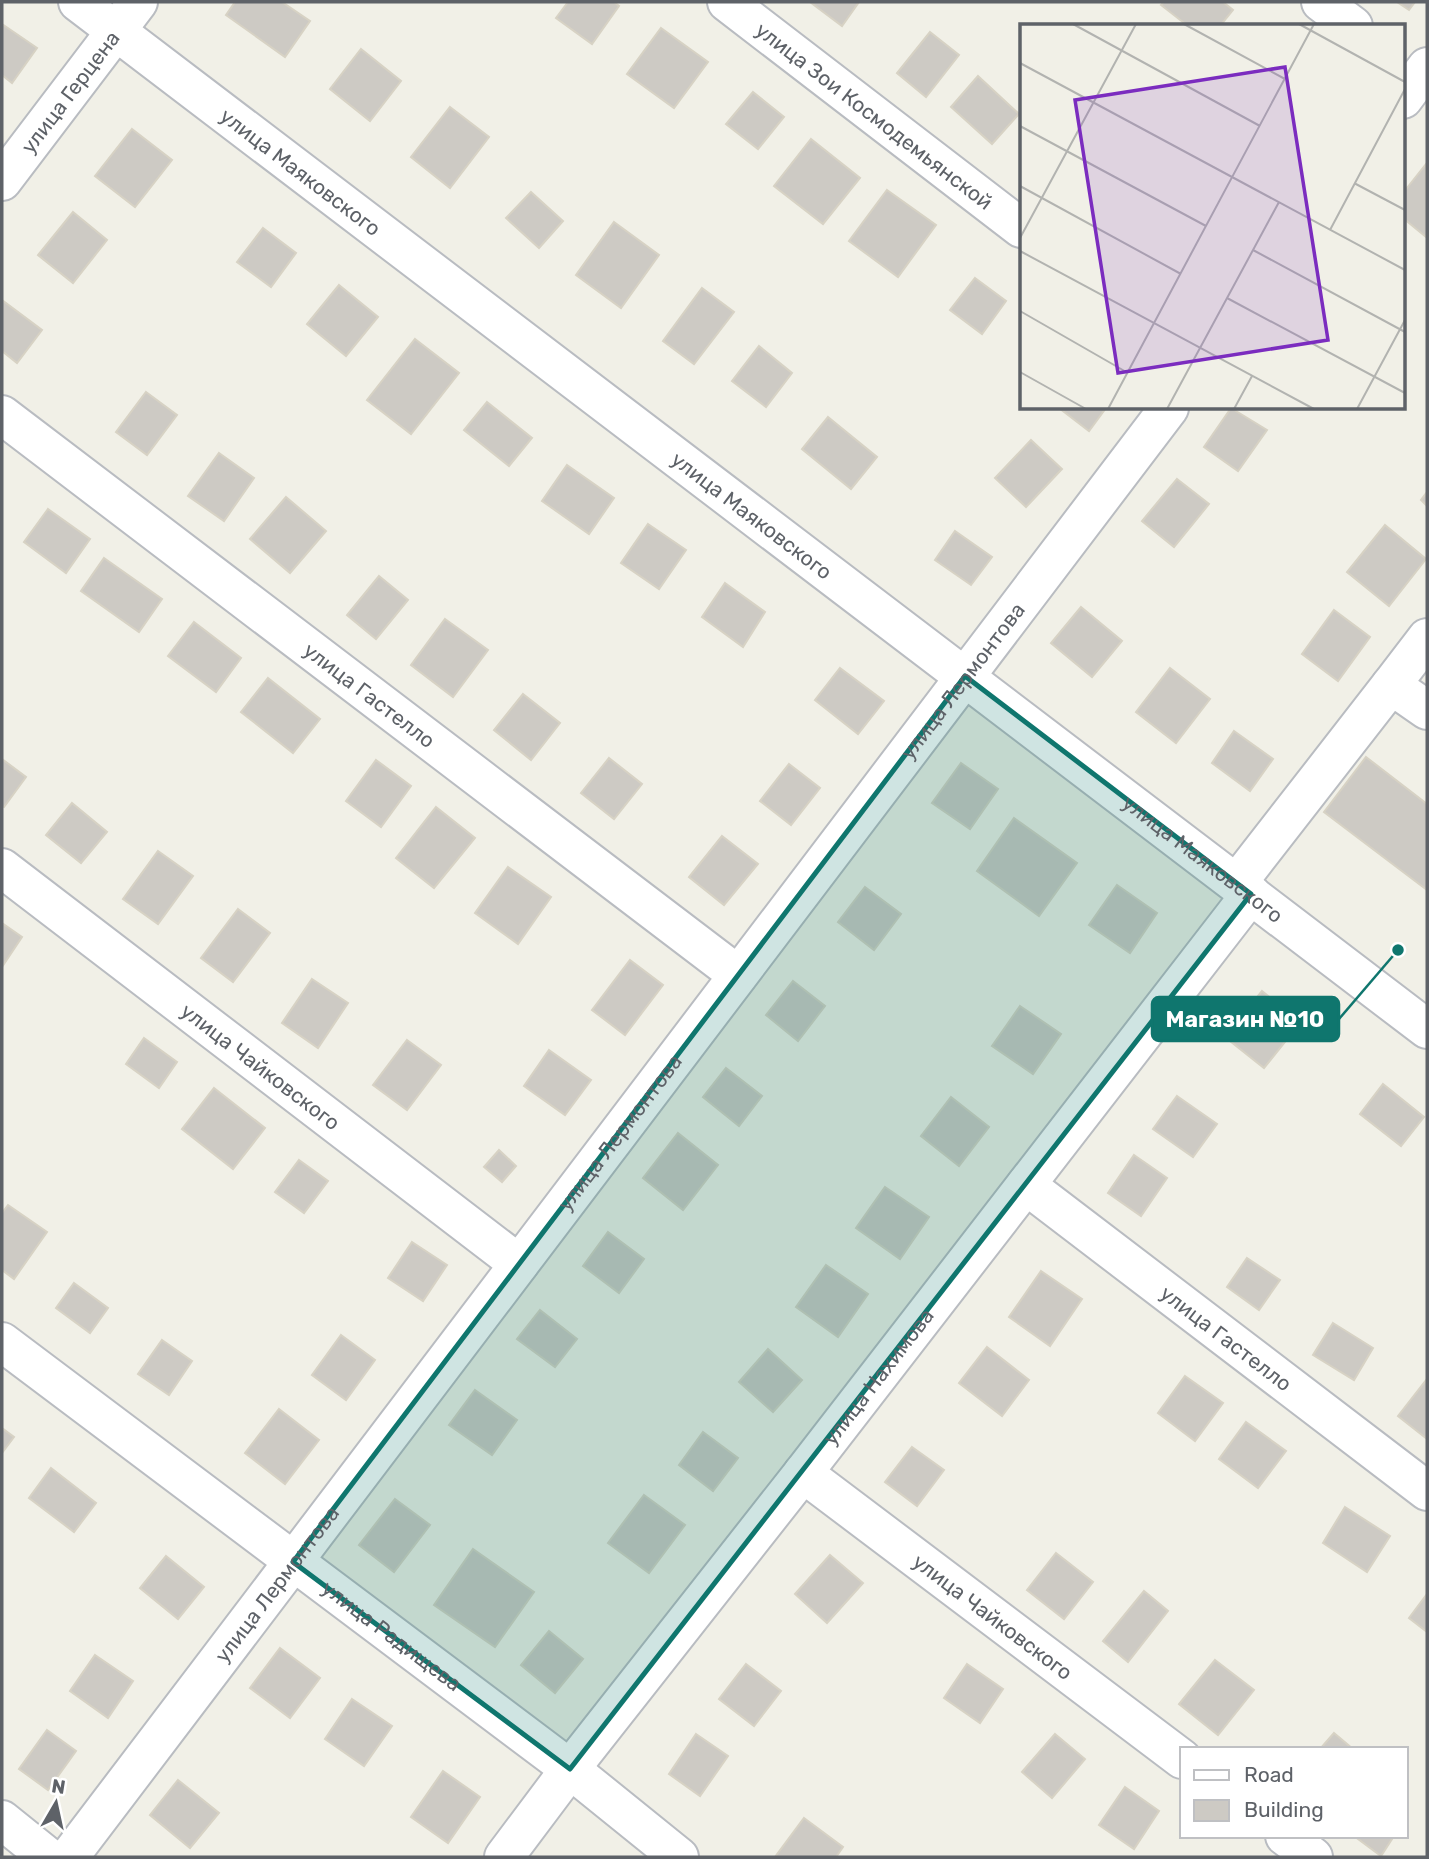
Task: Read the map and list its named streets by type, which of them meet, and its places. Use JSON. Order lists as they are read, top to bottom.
{
  "streets": {
    "street": [
      "улица Герцена",
      "улица Зои Космодемьянской",
      "улица Маяковского",
      "улица Лермонтова",
      "улица Гастелло",
      "улица Чайковского",
      "улица Нахимова",
      "улица Радищева"
    ]
  },
  "crossings": [
    ["улица Герцена", "улица Маяковского"],
    ["улица Маяковского", "улица Лермонтова"],
    ["улица Маяковского", "улица Нахимова"],
    ["улица Лермонтова", "улица Гастелло"],
    ["улица Лермонтова", "улица Чайковского"],
    ["улица Лермонтова", "улица Радищева"],
    ["улица Гастелло", "улица Нахимова"],
    ["улица Чайковского", "улица Нахимова"],
    ["улица Нахимова", "улица Радищева"]
  ],
  "places": ["Магазин №10"],
  "legend": ["Road", "Building"],
  "north": "top"
}
